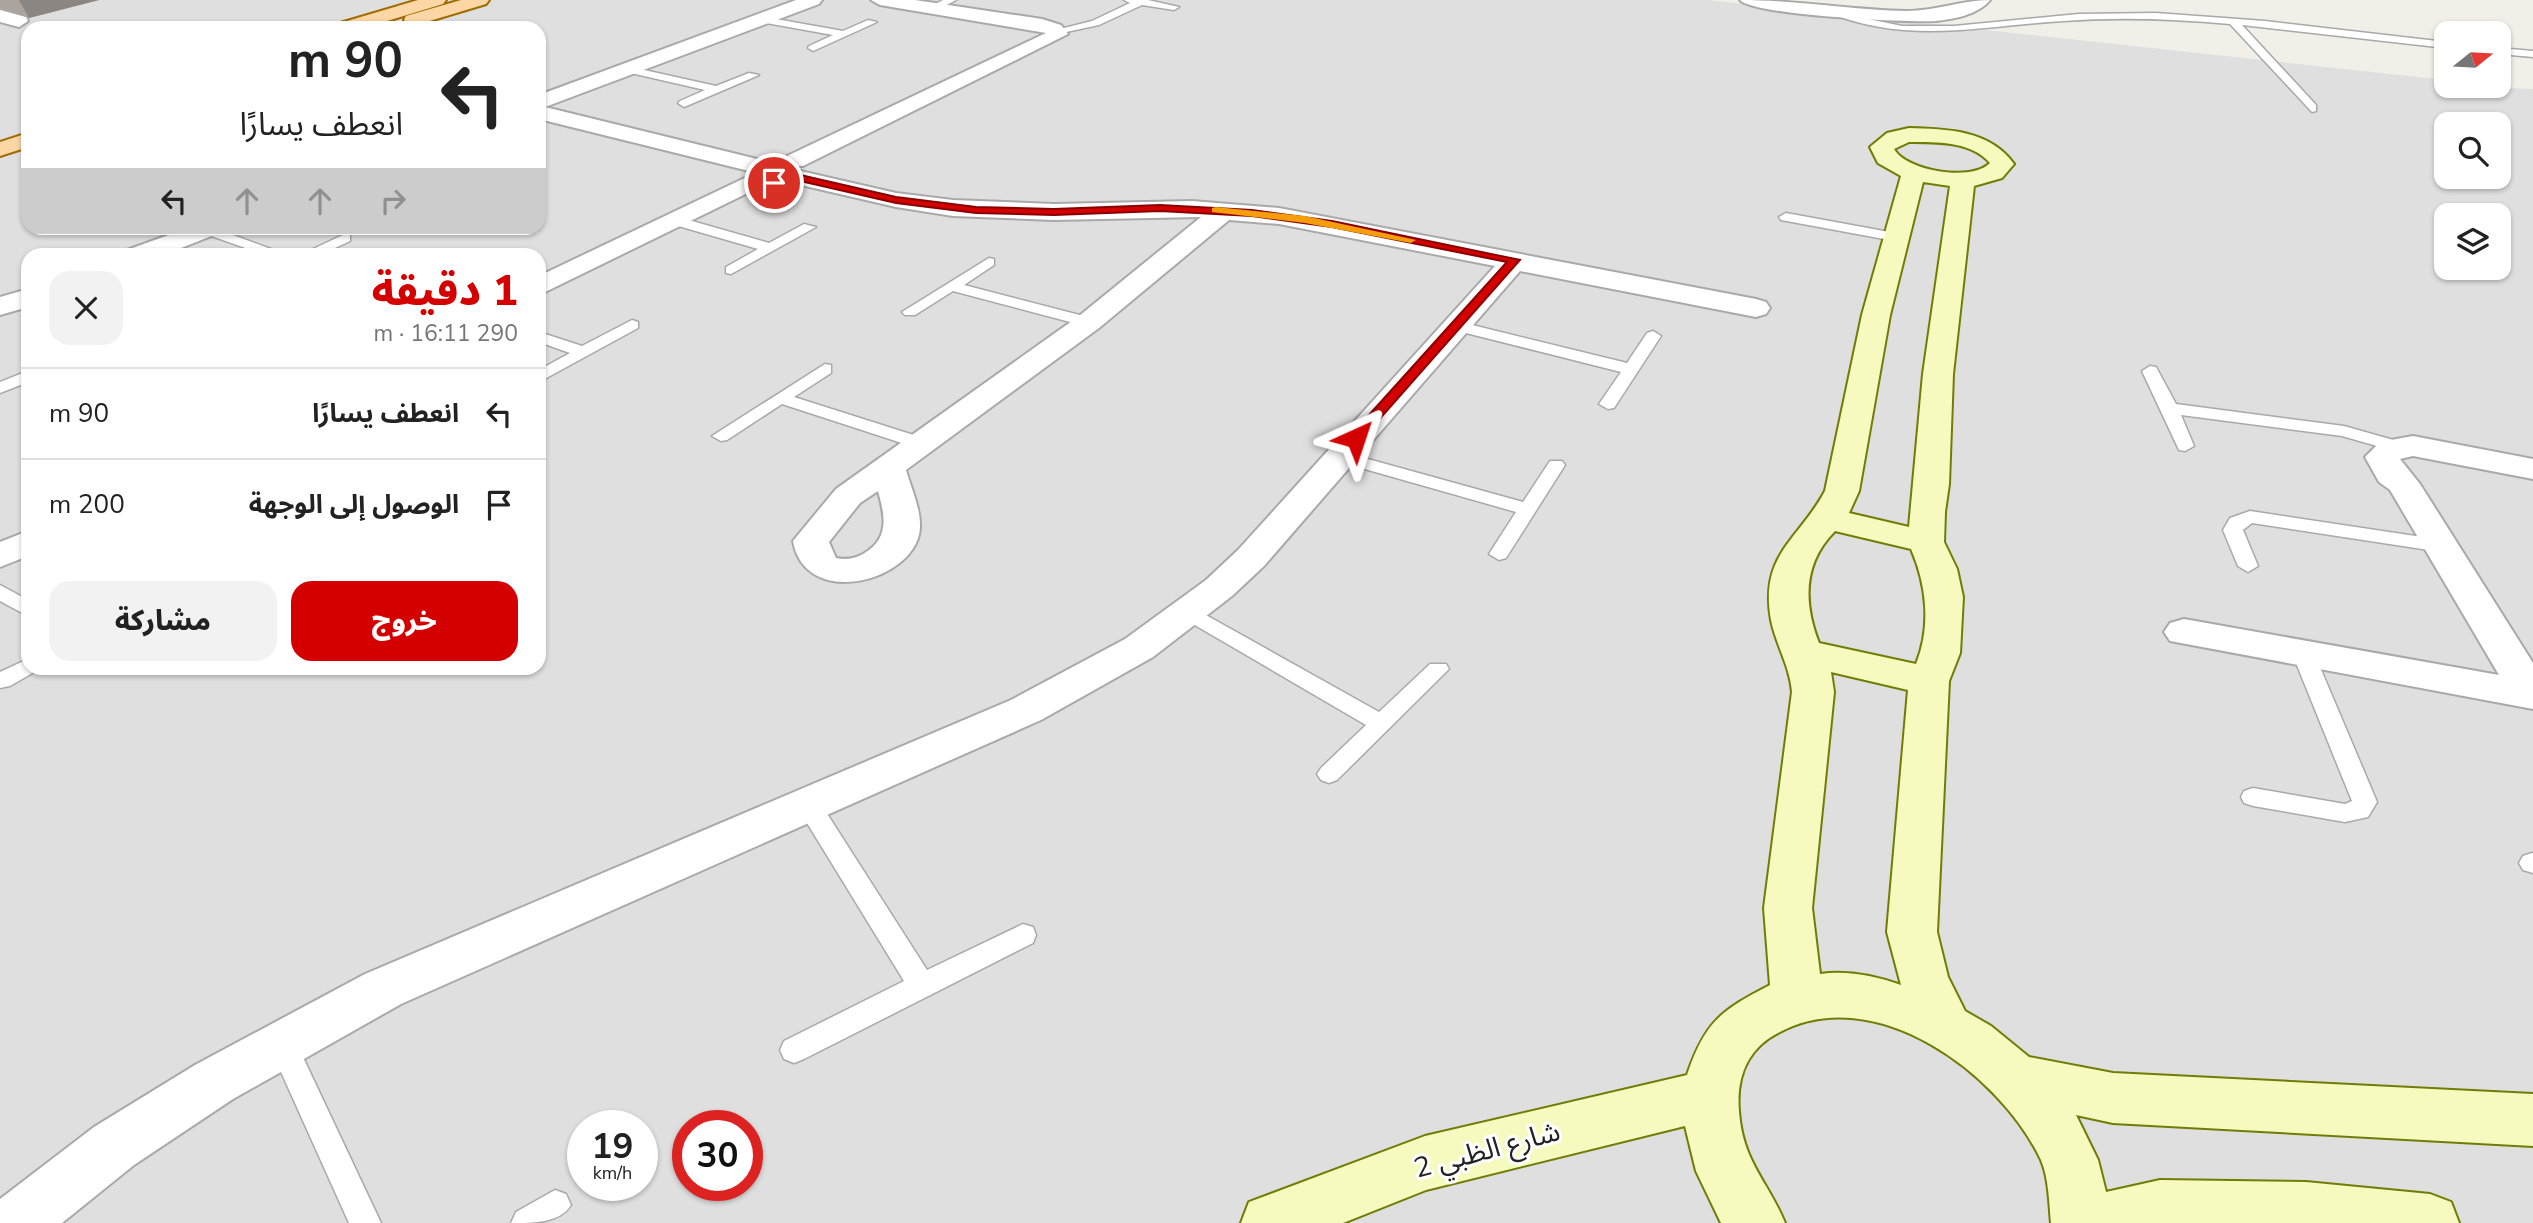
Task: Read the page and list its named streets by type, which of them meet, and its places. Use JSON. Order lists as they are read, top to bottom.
{
  "streets": {
    "street": ["شارع الظبي 2"]
  },
  "north": "right",
  "page": {
    "turn": ["90 m", "انعطف يسارًا"],
    "heading": ["1 دقيقة", "290 m · 16:11"],
    "list": [
      {
        "name": "انعطف يسارًا",
        "value": "90 m"
      },
      {
        "name": "الوصول إلى الوجهة",
        "value": "200 m"
      }
    ],
    "buttons": ["خروج", "مشاركة"],
    "speed": "19 km/h",
    "limit": "30"
  }
}
